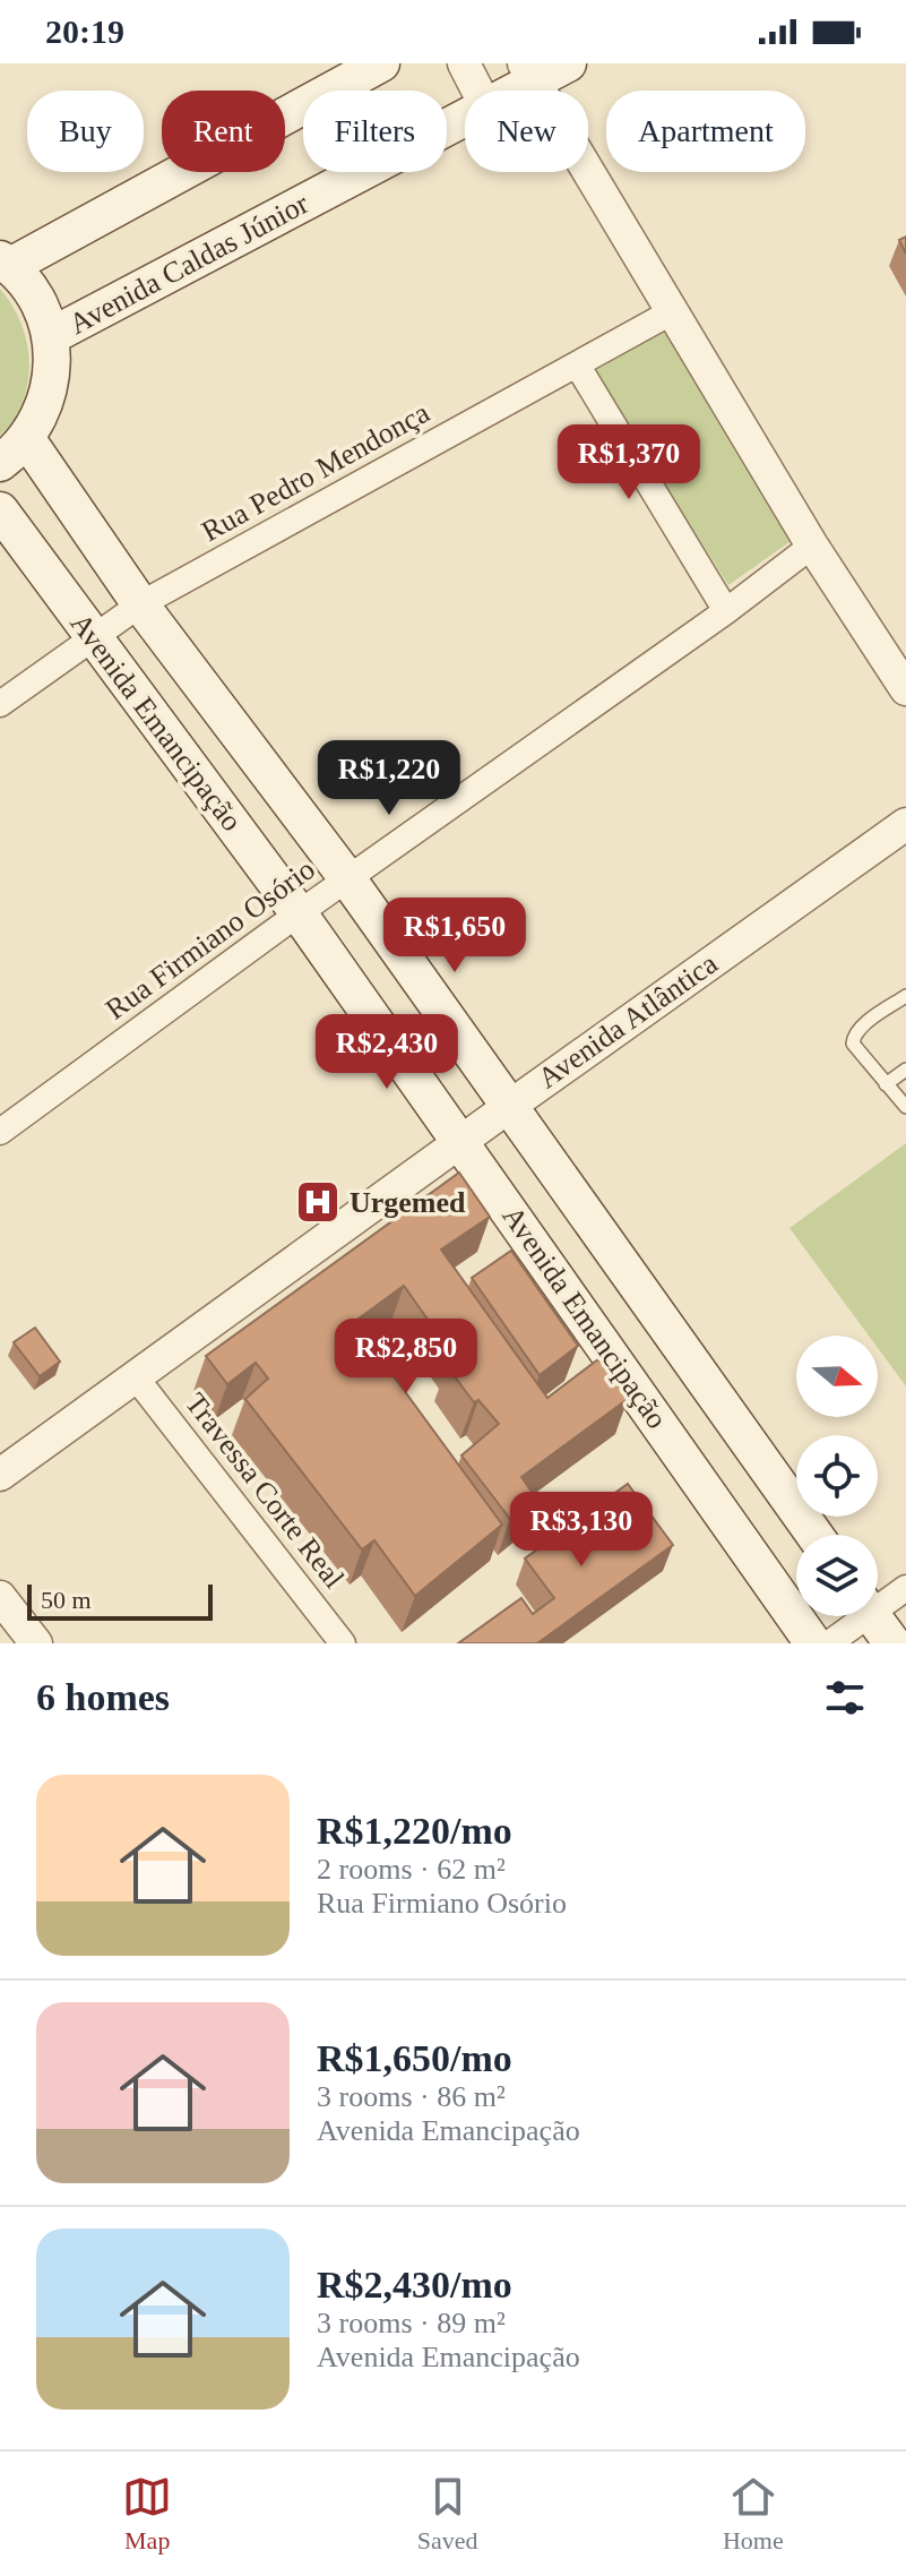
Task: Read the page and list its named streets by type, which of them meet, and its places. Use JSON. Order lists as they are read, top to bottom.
{
  "streets": {
    "main road": ["Avenida Caldas Júnior", "Avenida Emancipação"],
    "street": [
      "Rua Pedro Mendonça",
      "Rua Firmiano Osório",
      "Avenida Atlântica",
      "Travessa Corte Real"
    ]
  },
  "crossings": [
    ["Rua Pedro Mendonça", "Avenida Emancipação"],
    ["Avenida Emancipação", "Rua Firmiano Osório"],
    ["Avenida Emancipação", "Avenida Atlântica"],
    ["Avenida Atlântica", "Travessa Corte Real"]
  ],
  "places": {
    "hospital": ["Urgemed"]
  },
  "scale_bar": "50 m",
  "north": "right",
  "page": {
    "status": "20:19",
    "chip": [
      "Buy",
      "Rent",
      "Filters",
      "New",
      "Apartment"
    ],
    "price": [
      "R$1,370",
      "R$1,220",
      "R$1,650",
      "R$2,430",
      "R$2,850",
      "R$3,130"
    ],
    "scale": "50 m",
    "heading": "6 homes",
    "list": [
      {
        "name": "R$1,220/mo",
        "note": "2 rooms · 62 m² · Rua Firmiano Osório"
      },
      {
        "name": "R$1,650/mo",
        "note": "3 rooms · 86 m² · Avenida Emancipação"
      },
      {
        "name": "R$2,430/mo",
        "note": "3 rooms · 89 m² · Avenida Emancipação"
      }
    ],
    "tabs": ["Map", "Saved", "Home"]
  }
}
